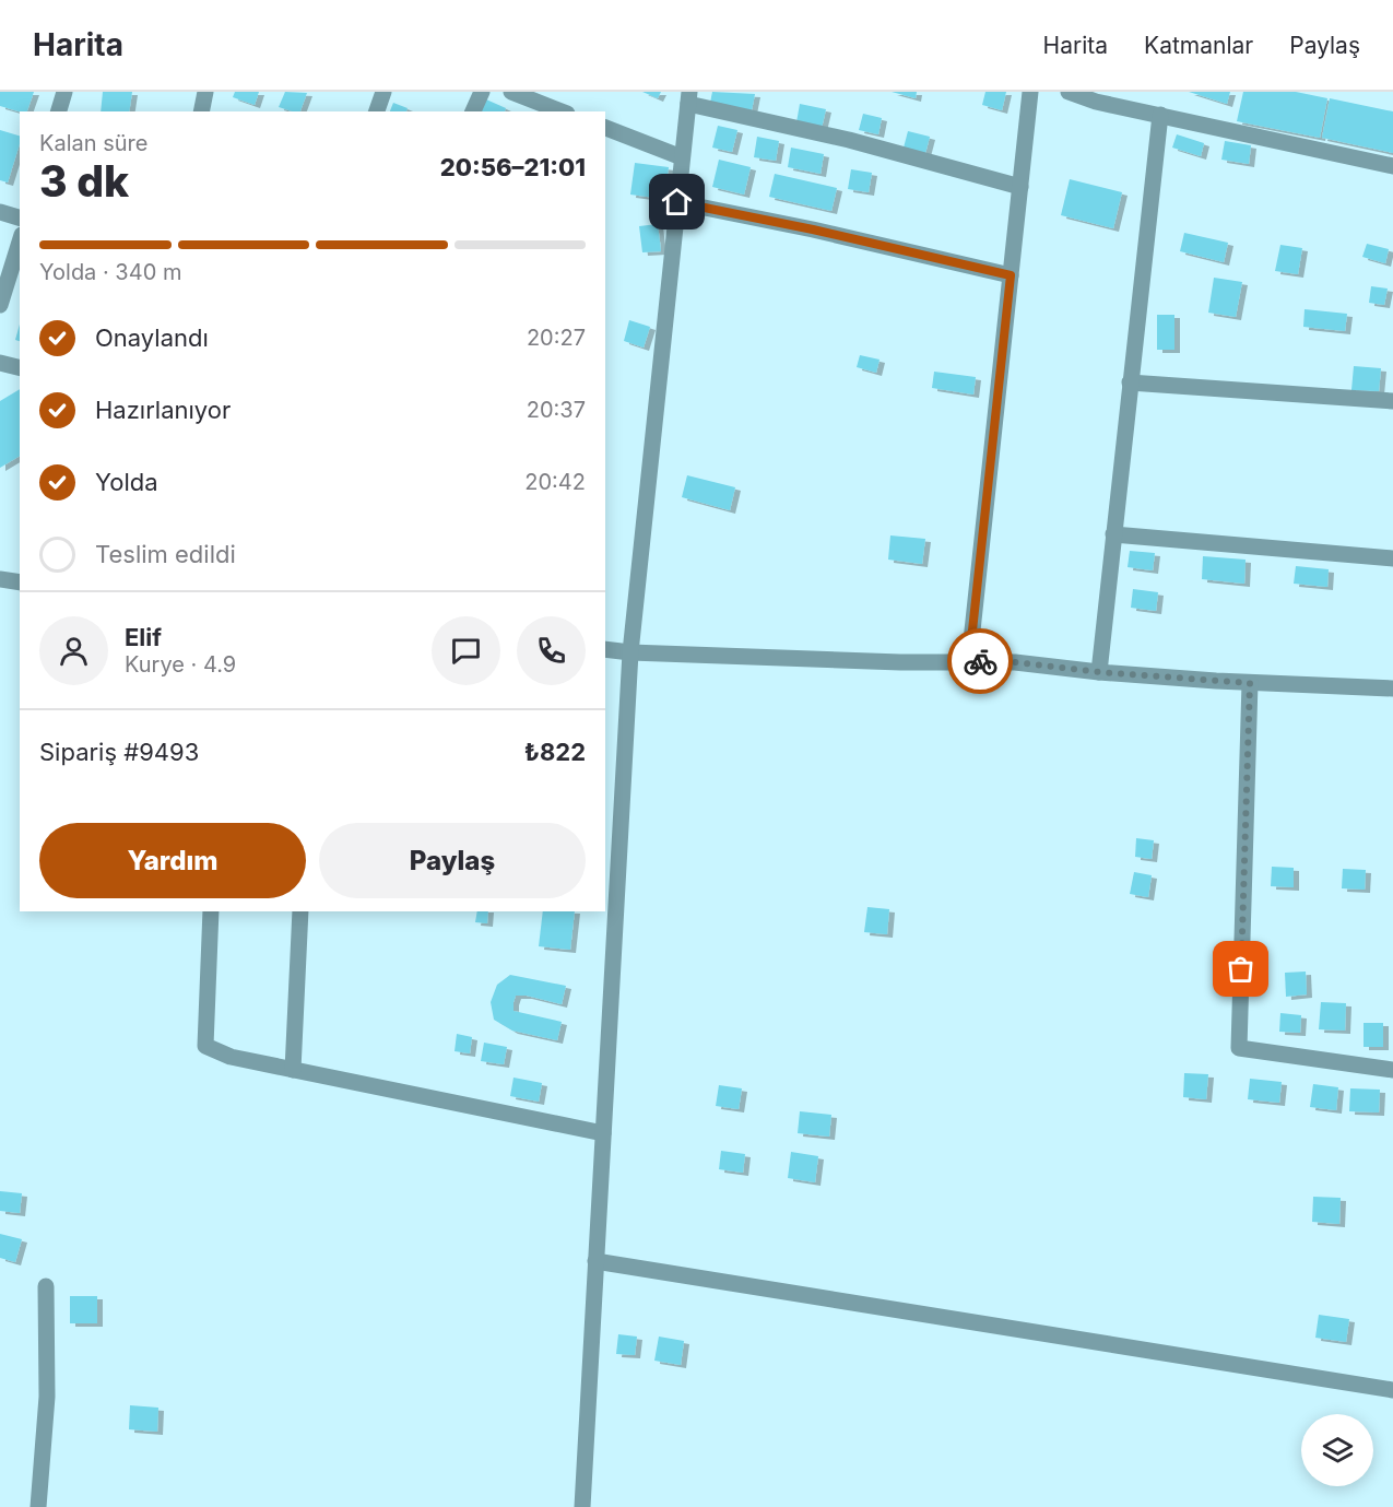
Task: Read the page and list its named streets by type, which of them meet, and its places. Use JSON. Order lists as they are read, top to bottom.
{
  "page": {
    "header": "Harita",
    "nav": ["Harita", "Katmanlar", "Paylaş"],
    "heading": ["3 dk", "Kalan süre", "20:56–21:01"],
    "panel": [
      "Elif",
      "Kurye · 4.9",
      "Sipariş #9493",
      "₺822"
    ],
    "bar": "Yolda · 340 m",
    "list": [
      ["Onaylandı", "20:27"],
      ["Hazırlanıyor", "20:37"],
      ["Yolda", "20:42"],
      "Teslim edildi"
    ],
    "buttons": ["Yardım", "Paylaş"]
  }
}
